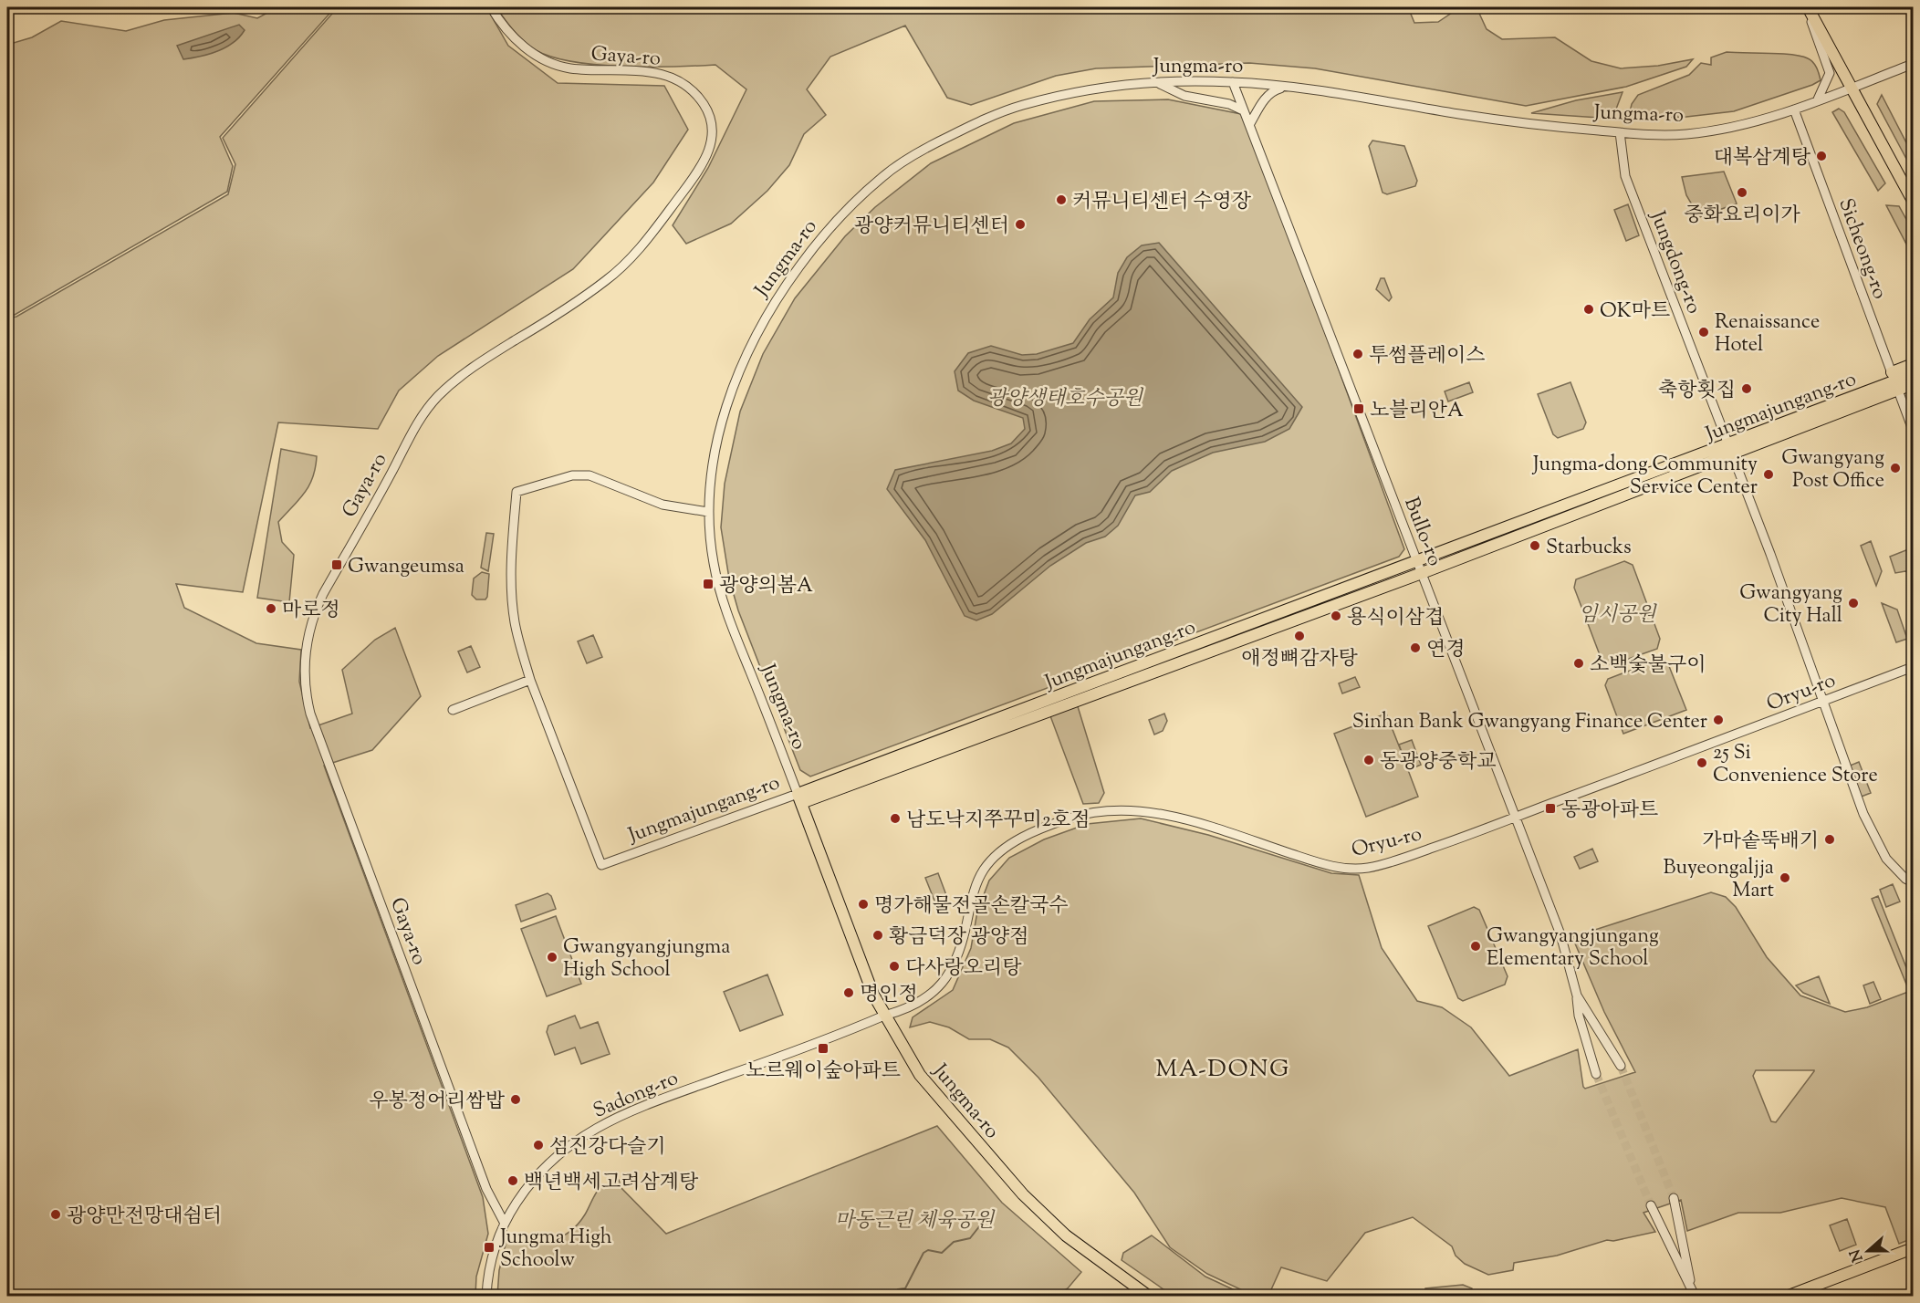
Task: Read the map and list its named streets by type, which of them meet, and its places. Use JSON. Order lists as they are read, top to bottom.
{
  "streets": {
    "main road": ["Jungma-ro", "Jungmajungang-ro"],
    "street": [
      "Gaya-ro",
      "Sicheong-ro",
      "Jungdong-ro",
      "Bullo-ro",
      "Oryu-ro",
      "Sadong-ro"
    ]
  },
  "crossings": [
    ["Gaya-ro", "Sadong-ro"],
    ["Jungma-ro", "Sicheong-ro"],
    ["Jungma-ro", "Jungdong-ro"],
    ["Jungma-ro", "Jungmajungang-ro"],
    ["Jungma-ro", "Bullo-ro"],
    ["Jungma-ro", "Oryu-ro"],
    ["Jungma-ro", "Sadong-ro"],
    ["Sicheong-ro", "Jungmajungang-ro"],
    ["Jungdong-ro", "Jungmajungang-ro"],
    ["Jungdong-ro", "Oryu-ro"],
    ["Jungmajungang-ro", "Bullo-ro"],
    ["Bullo-ro", "Oryu-ro"],
    ["Oryu-ro", "Sadong-ro"]
  ],
  "districts": ["MA-DONG"],
  "parks": ["광양생태호수공원", "임시공원", "마동근린 체육공원"],
  "places": {
    "other": [
      "대복삼계탕",
      "중화요리이가",
      "커뮤니티센터 수영장",
      "광양커뮤니티센터",
      "OK마트",
      "Renaissance Hotel",
      "투썸플레이스",
      "축항횟집",
      "Gwangyang Post Office",
      "Jungma-dong Community Service Center",
      "Starbucks",
      "Gwangyang City Hall",
      "마로정",
      "용식이삼겹",
      "애정뼈감자탕",
      "연경",
      "소백숯불구이",
      "Sinhan Bank Gwangyang Finance Center",
      "동광양중학교",
      "25 Si Convenience Store",
      "남도낙지쭈꾸미2호점",
      "가마솥뚝배기",
      "Buyeongaljja Mart",
      "명가해물전골손칼국수",
      "황금덕장 광양점",
      "Gwangyangjungang Elementary School",
      "Gwangyangjungma High School",
      "다사랑오리탕",
      "명인정",
      "우봉정어리쌈밥",
      "섬진강다슬기",
      "백년백세고려삼계탕",
      "광양만전망대쉼터"
    ],
    "transit": [
      "노블리안A",
      "Gwangeumsa",
      "광양의봄A",
      "동광아파트",
      "노르웨이숲아파트",
      "Jungma High Schoolw"
    ]
  },
  "north": "left"
}
